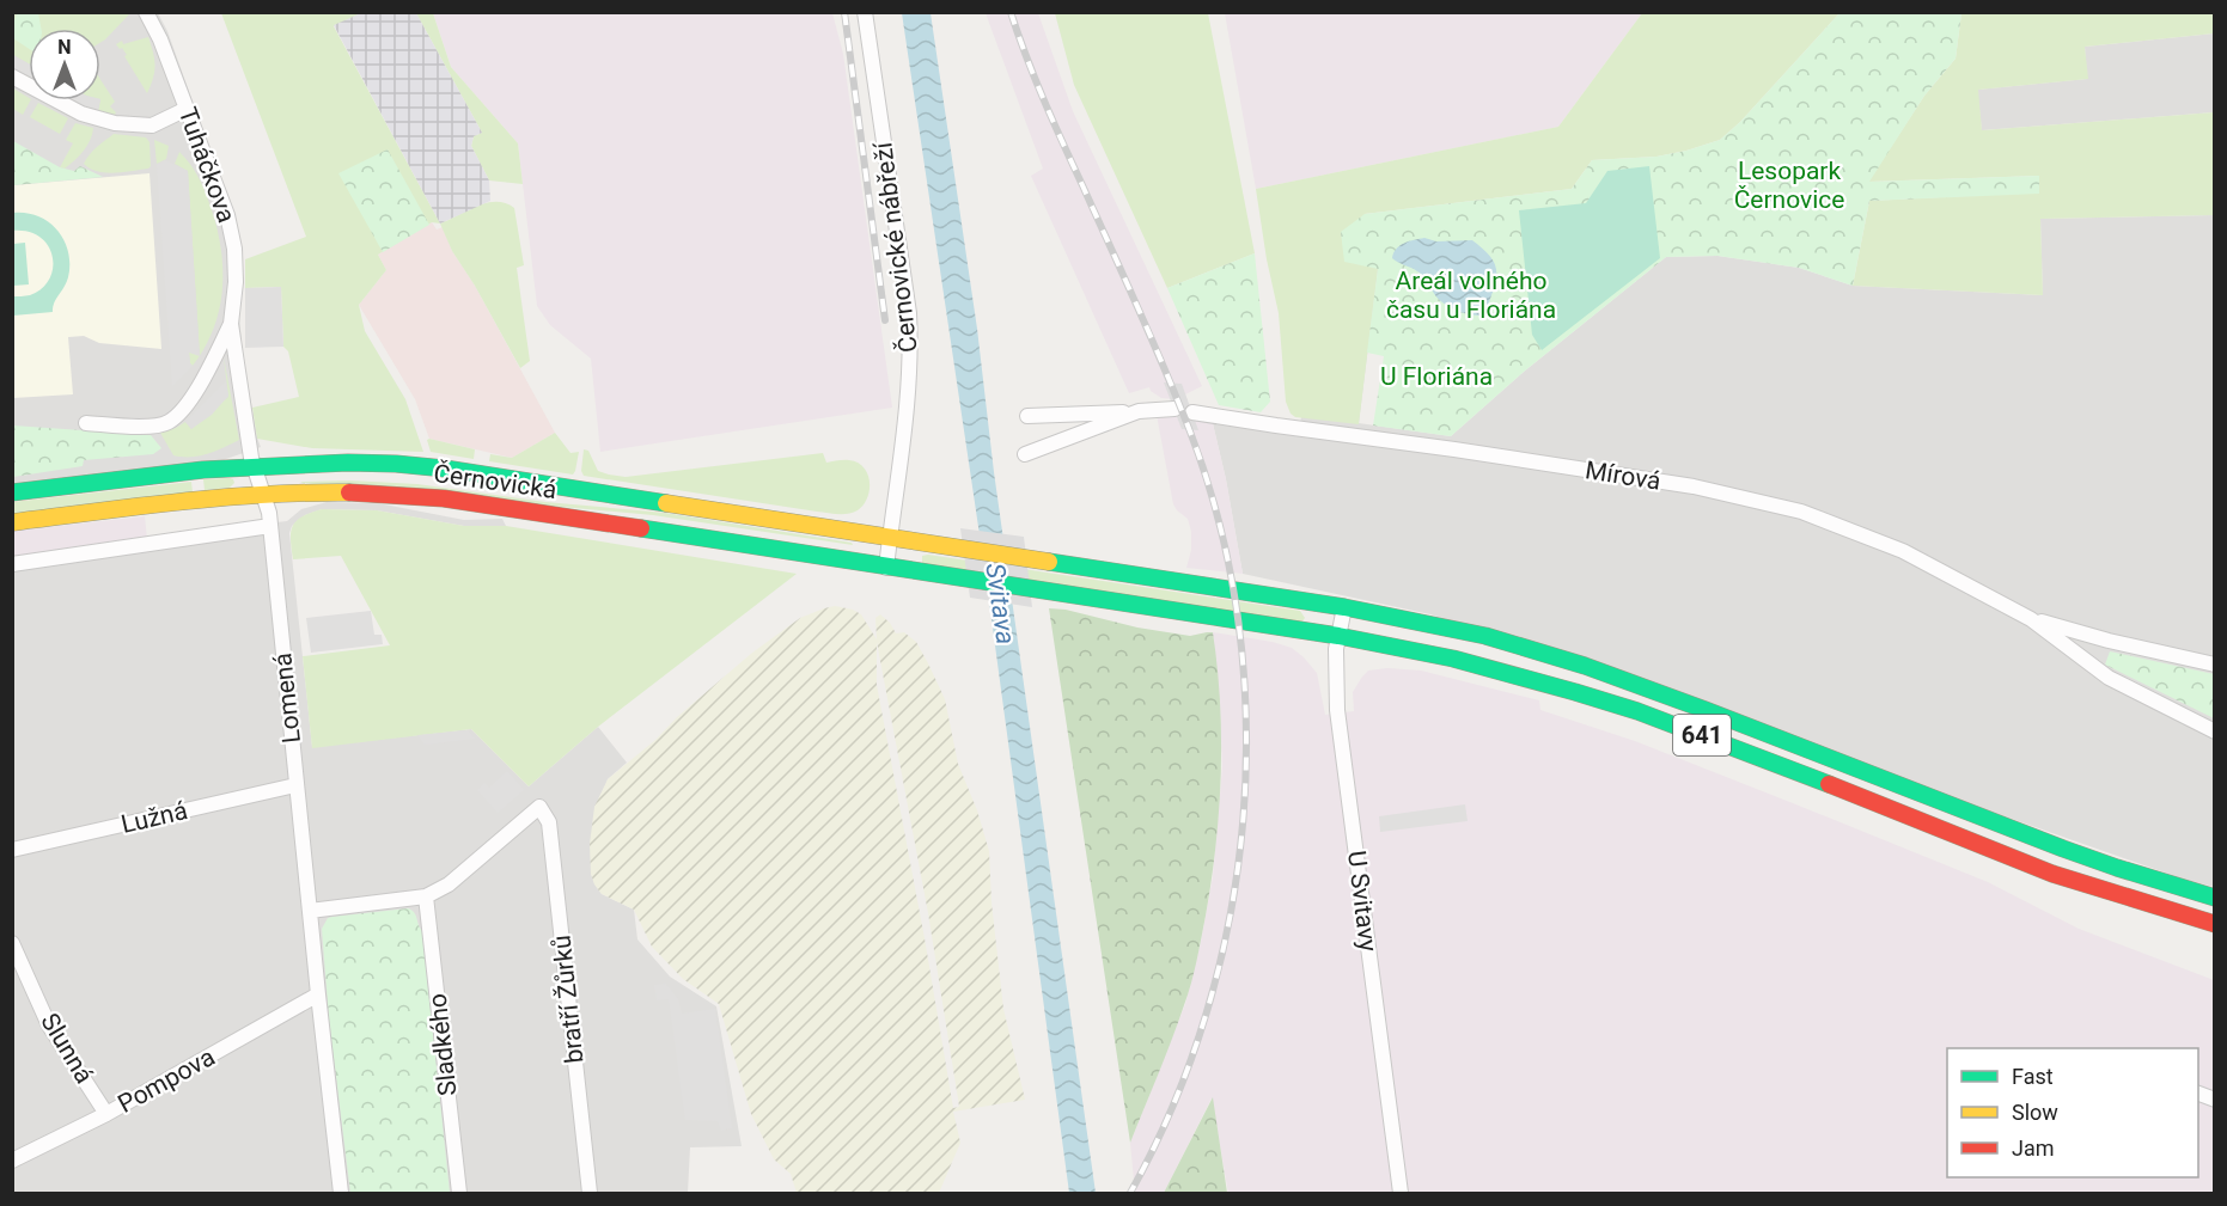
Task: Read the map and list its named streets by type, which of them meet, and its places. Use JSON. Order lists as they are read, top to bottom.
{
  "streets": {
    "main road": ["Černovická", "641"],
    "street": [
      "Tuháčkova",
      "Černovické nábřeží",
      "Mírová",
      "Lomená",
      "Lužná",
      "U Svitavy",
      "bratří Žůrků",
      "Sladkého",
      "Slunná",
      "Pompova"
    ]
  },
  "crossings": [
    ["Tuháčkova", "Černovická"],
    ["Tuháčkova", "Lomená"],
    ["Černovické nábřeží", "Černovická"],
    ["Černovická", "Lomená"],
    ["Černovická", "641"],
    ["Černovická", "U Svitavy"],
    ["Lomená", "Lužná"],
    ["Lomená", "Pompova"],
    ["641", "U Svitavy"],
    ["bratří Žůrků", "Sladkého"],
    ["Slunná", "Pompova"]
  ],
  "water": ["Svitava"],
  "parks": ["Lesopark Černovice", "Areál volného času u Floriána", "U Floriána"],
  "legend": ["Fast", "Slow", "Jam"],
  "north": "top"
}
